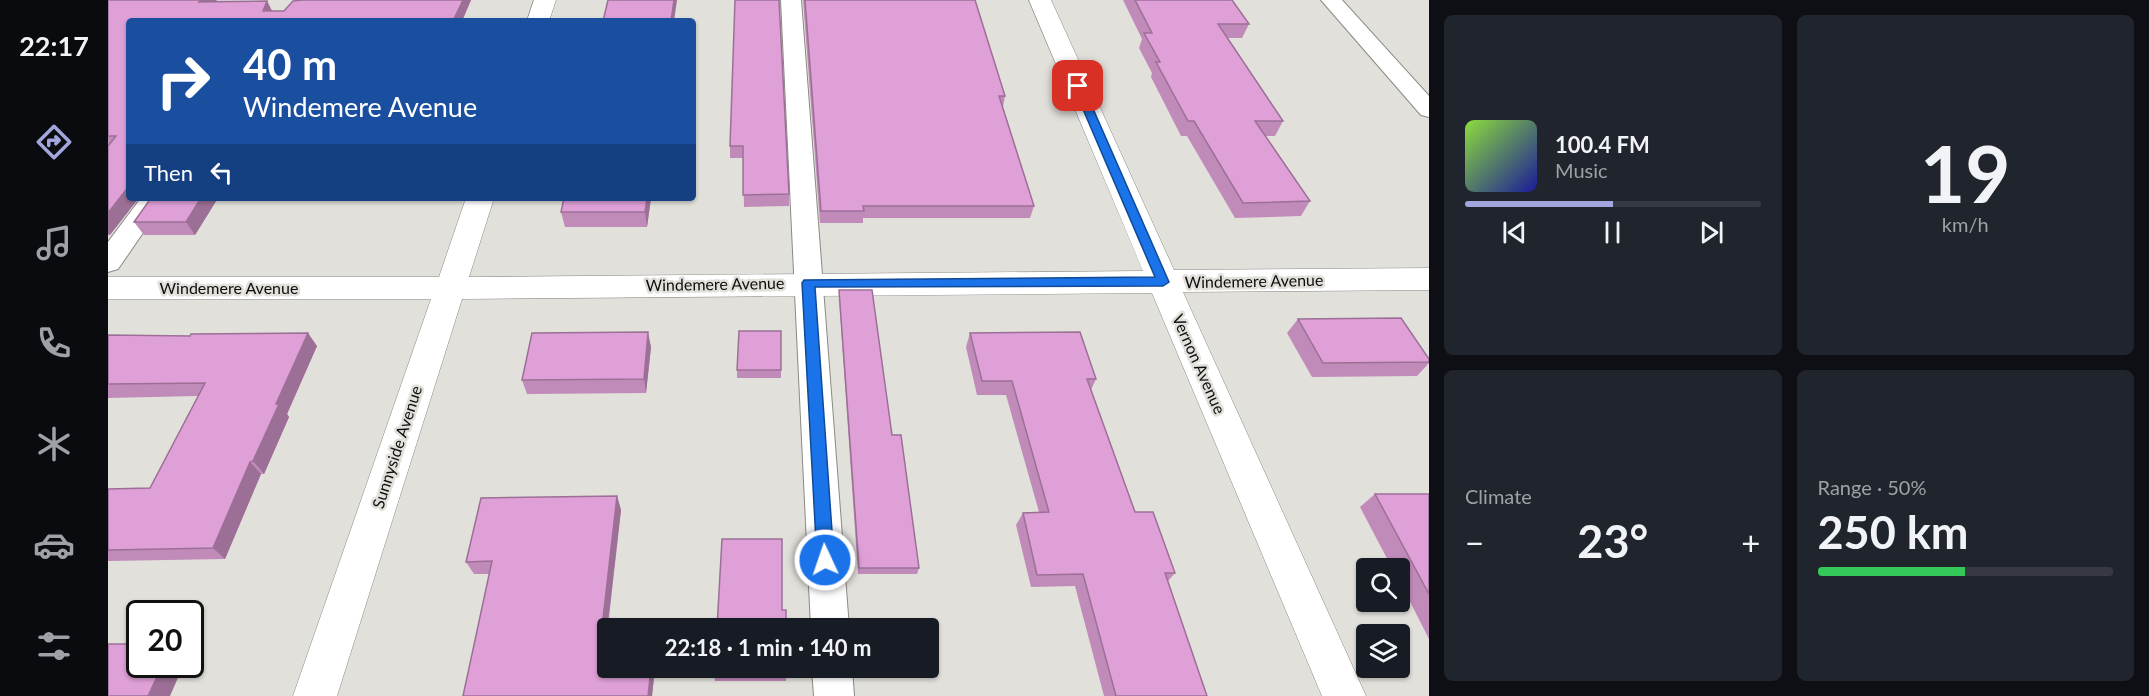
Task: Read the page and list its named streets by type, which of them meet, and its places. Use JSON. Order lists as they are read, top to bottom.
{
  "streets": {
    "street": ["Windemere Avenue", "Vernon Avenue", "Sunnyside Avenue"]
  },
  "crossings": [
    ["Windemere Avenue", "Vernon Avenue"],
    ["Windemere Avenue", "Sunnyside Avenue"]
  ],
  "page": {
    "tabs": "22:17",
    "tile": [
      ["19", "km/h"],
      "Climate",
      ["Range · 50%", "250 km"]
    ],
    "turn": ["40 m", "Windemere Avenue"],
    "song": ["100.4 FM", "Music"],
    "then": "Then",
    "heat": ["−", "23°", "+"],
    "limit": "20",
    "trip": "22:18 · 1 min · 140 m"
  }
}
